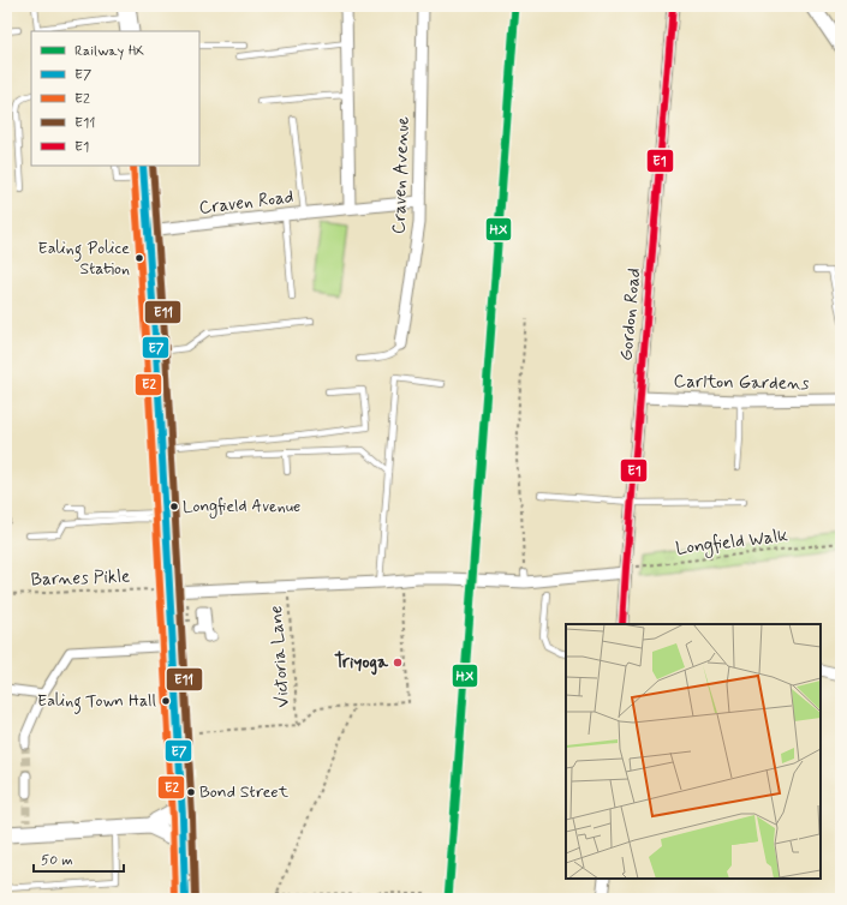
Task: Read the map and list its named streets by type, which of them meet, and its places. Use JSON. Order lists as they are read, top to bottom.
{
  "streets": {
    "street": [
      "Craven Avenue",
      "Craven Road",
      "Gordon Road",
      "Carlton Gardens"
    ],
    "path": ["Longfield Walk", "Barnes Pikle", "Victoria Lane"]
  },
  "crossings": [
    ["Craven Avenue", "Craven Road"],
    ["Gordon Road", "Carlton Gardens"],
    ["Gordon Road", "Longfield Walk"]
  ],
  "places": [
    "Ealing Police Station",
    "Longfield Avenue",
    "Triyoga",
    "Ealing Town Hall",
    "Bond Street"
  ],
  "lines": [
    "rail line HX",
    "transit line E1",
    "transit line E7",
    "transit line E2",
    "transit line E11"
  ],
  "legend": [
    "Railway HX",
    "E7",
    "E2",
    "E11",
    "E1"
  ],
  "scale_bar": "50 m"
}
